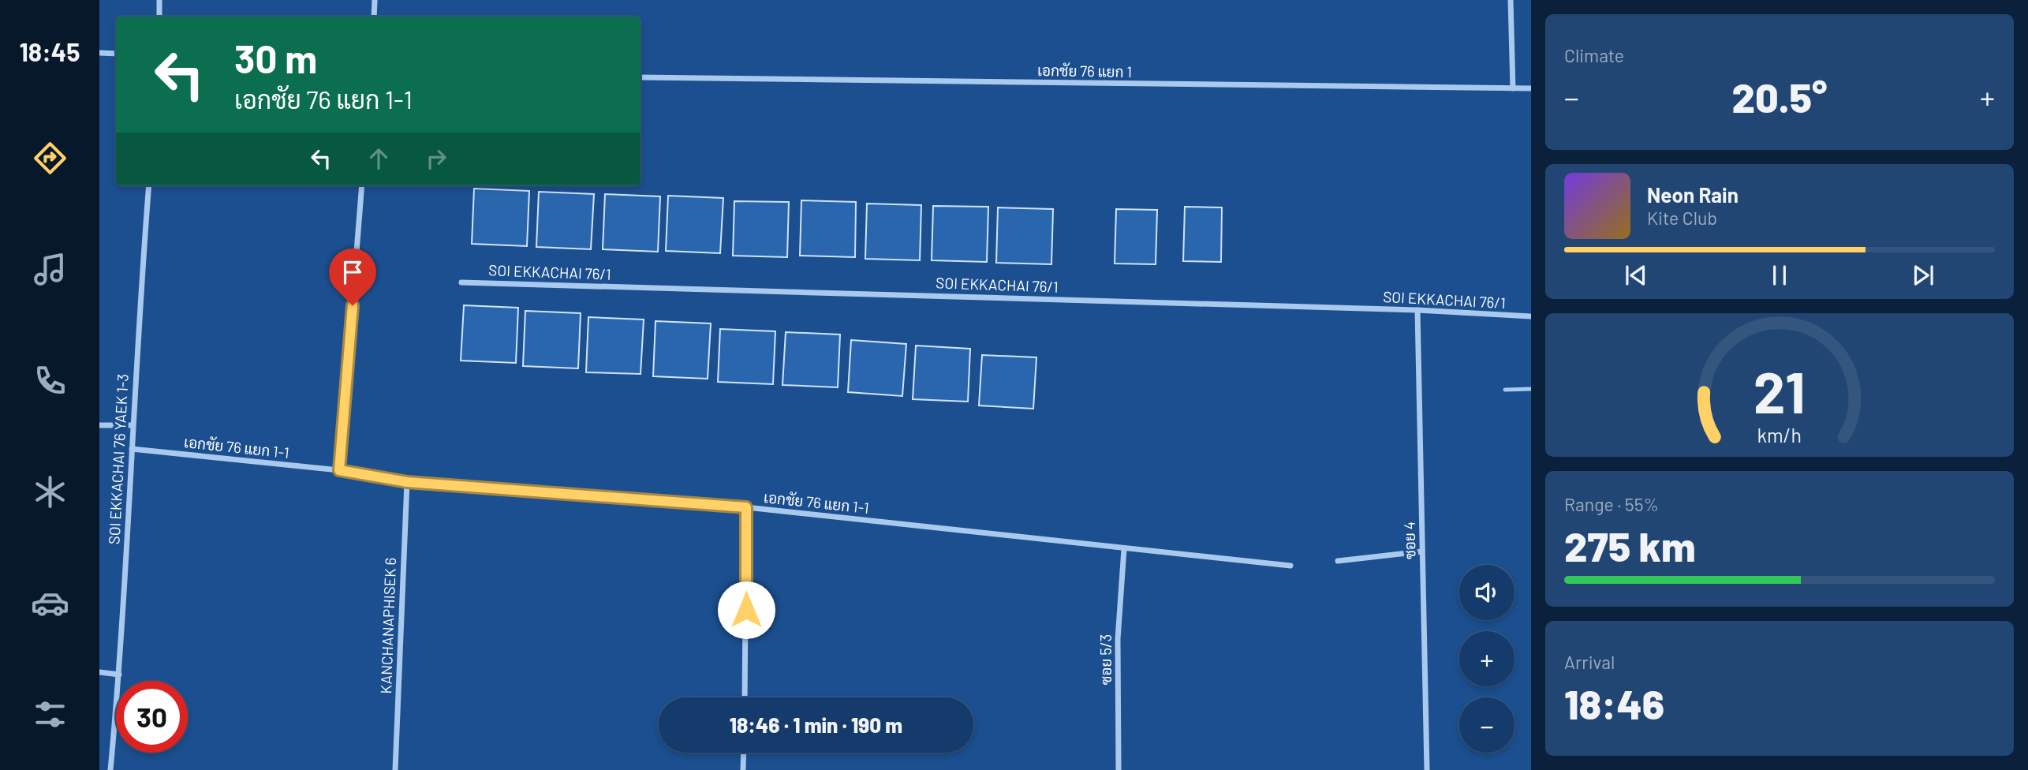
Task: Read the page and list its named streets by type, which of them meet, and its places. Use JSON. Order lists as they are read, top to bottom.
{
  "streets": {
    "street": [
      "เอกชัย 76 แยก 1",
      "SOI EKKACHAI 76/1",
      "เอกชัย 76 แยก 1-1",
      "SOI EKKACHAI 76 YAEK 1-3",
      "ซอย 4",
      "KANCHANAPHISEK 6",
      "ซอย 5/3"
    ]
  },
  "crossings": [
    ["SOI EKKACHAI 76/1", "ซอย 4"],
    ["เอกชัย 76 แยก 1-1", "SOI EKKACHAI 76 YAEK 1-3"],
    ["เอกชัย 76 แยก 1-1", "KANCHANAPHISEK 6"],
    ["เอกชัย 76 แยก 1-1", "ซอย 5/3"]
  ],
  "page": {
    "tabs": "18:45",
    "tile": [
      "Climate",
      ["Range · 55%", "275 km"],
      ["Arrival", "18:46"]
    ],
    "turn": ["30 m", "เอกชัย 76 แยก 1-1"],
    "heat": ["−", "20.5°", "+"],
    "song": ["Neon Rain", "Kite Club"],
    "map_buttons": ["+", "−"],
    "limit": "30",
    "trip": "18:46 · 1 min · 190 m",
    "gauge": ["21", "km/h"]
  }
}
